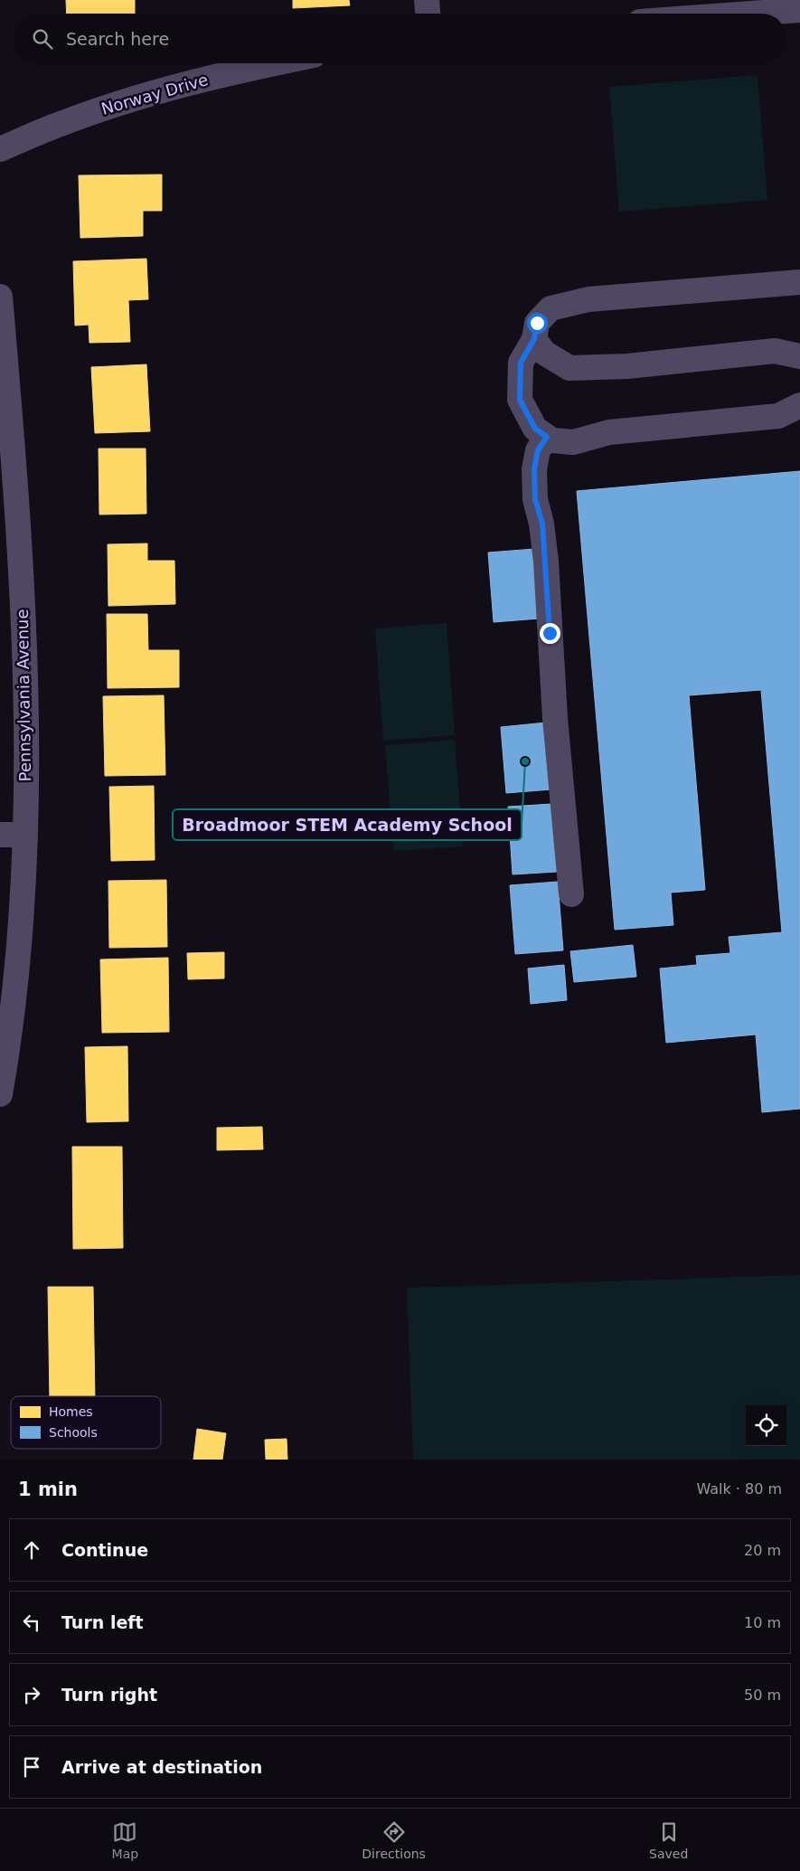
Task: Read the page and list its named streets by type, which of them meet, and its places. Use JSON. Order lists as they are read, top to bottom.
{
  "streets": {
    "street": ["Norway Drive", "Pennsylvania Avenue"]
  },
  "places": ["Broadmoor STEM Academy School"],
  "legend": ["Homes", "Schools"],
  "page": {
    "search": "Search here",
    "heading": ["1 min", "Walk · 80 m"],
    "list": [
      ["Continue", "20 m"],
      ["Turn left", "10 m"],
      ["Turn right", "50 m"],
      "Arrive at destination"
    ],
    "nav": ["Map", "Directions", "Saved"]
  }
}
